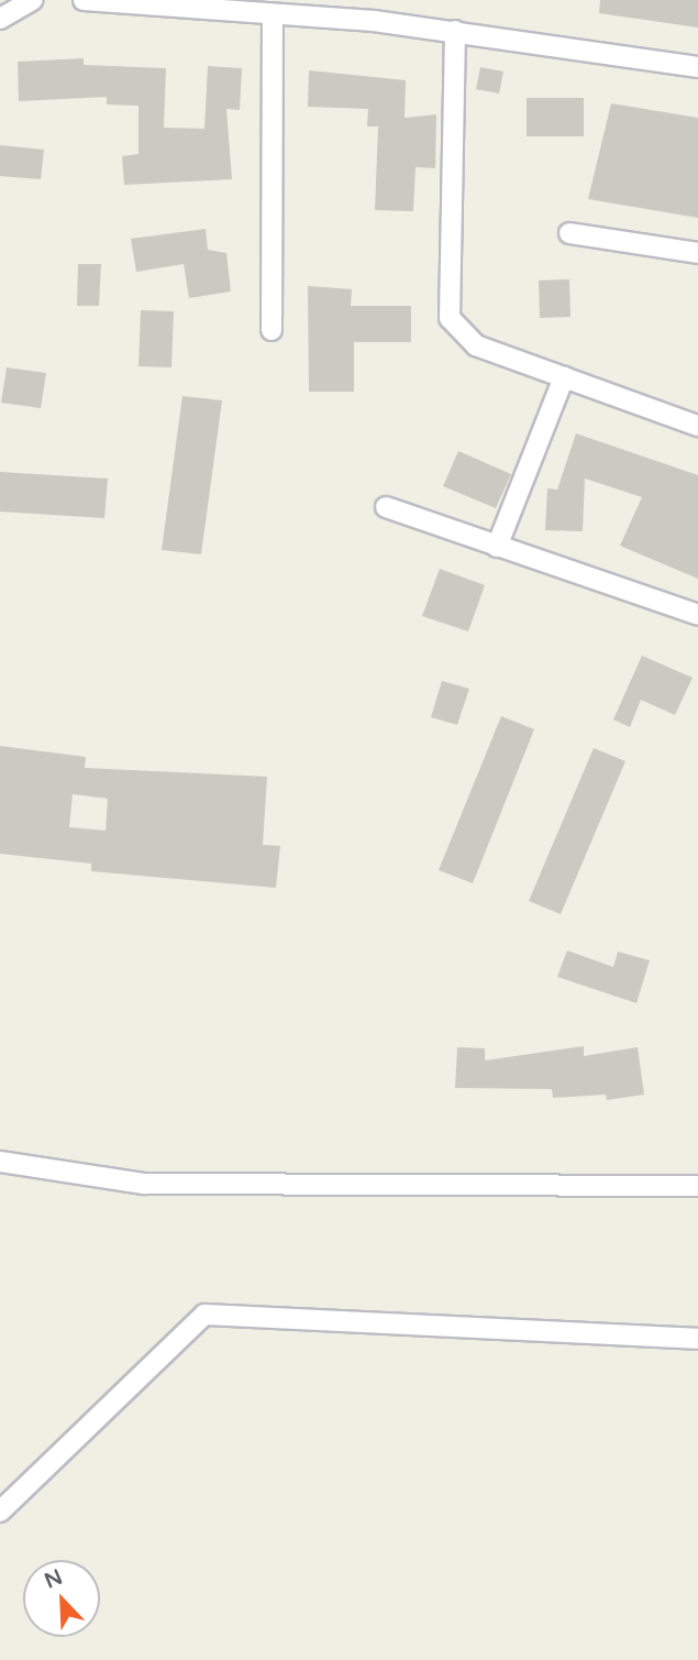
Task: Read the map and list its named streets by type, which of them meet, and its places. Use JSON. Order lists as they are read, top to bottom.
{
  "north": "top left"
}
